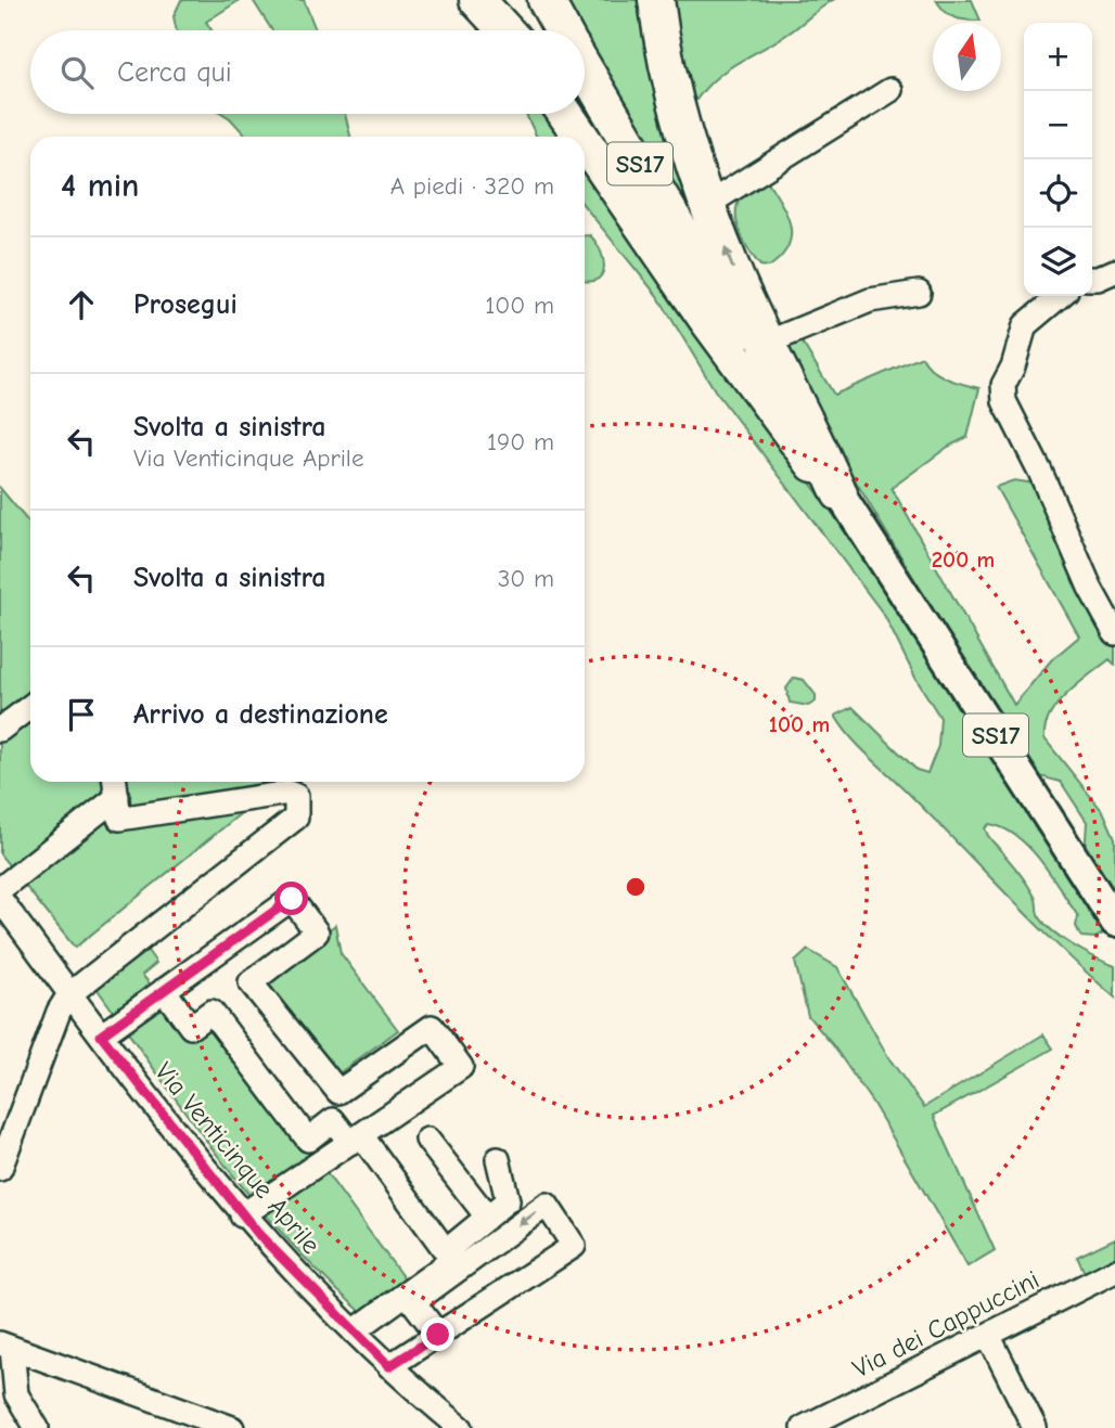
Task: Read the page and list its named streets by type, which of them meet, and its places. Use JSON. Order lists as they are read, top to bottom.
{
  "streets": {
    "highway": ["SS17"],
    "street": ["Via Venticinque Aprile", "Via dei Cappuccini"]
  },
  "north": "top",
  "page": {
    "map_buttons": ["+", "−"],
    "search": "Cerca qui",
    "heading": ["4 min", "A piedi · 320 m"],
    "list": [
      ["Prosegui", "100 m"],
      ["Svolta a sinistra", "Via Venticinque Aprile", "190 m"],
      ["Svolta a sinistra", "30 m"],
      "Arrivo a destinazione"
    ]
  },
  "rings": ["200 m", "100 m"]
}
